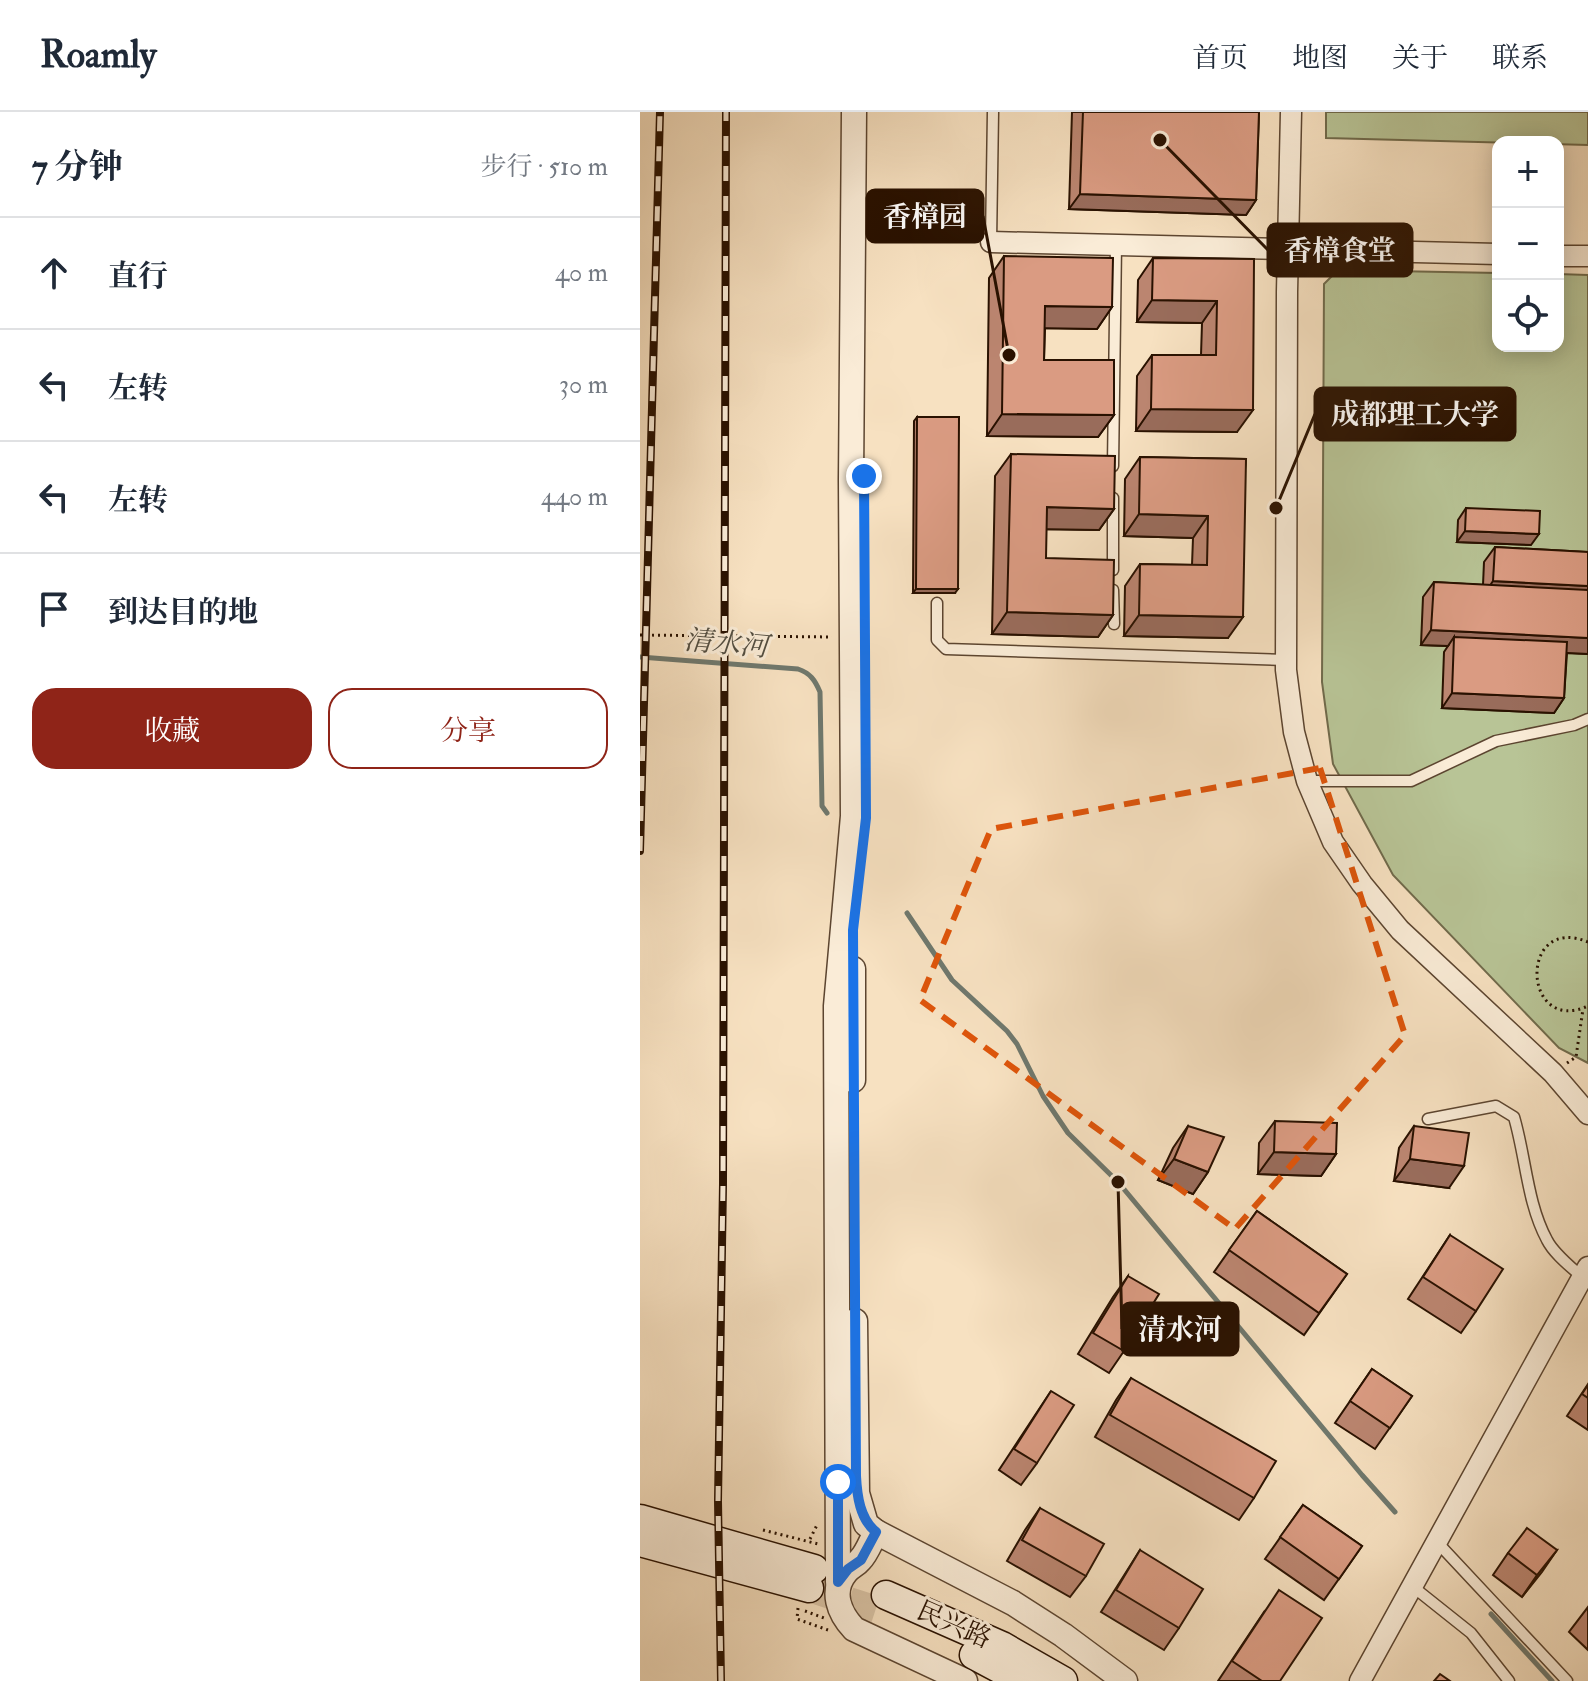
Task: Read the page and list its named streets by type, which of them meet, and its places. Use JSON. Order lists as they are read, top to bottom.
{
  "streets": {
    "main road": ["民兴路"]
  },
  "water": ["清水河"],
  "places": [
    "香樟食堂",
    "香樟园",
    "成都理工大学",
    "清水河"
  ],
  "page": {
    "header": "Roamly",
    "nav": [
      "首页",
      "地图",
      "关于",
      "联系"
    ],
    "heading": ["7 分钟", "步行 · 510 m"],
    "map_buttons": ["+", "−"],
    "list": [
      ["直行", "40 m"],
      ["左转", "30 m"],
      ["左转", "440 m"],
      "到达目的地"
    ],
    "buttons": ["收藏", "分享"]
  }
}
